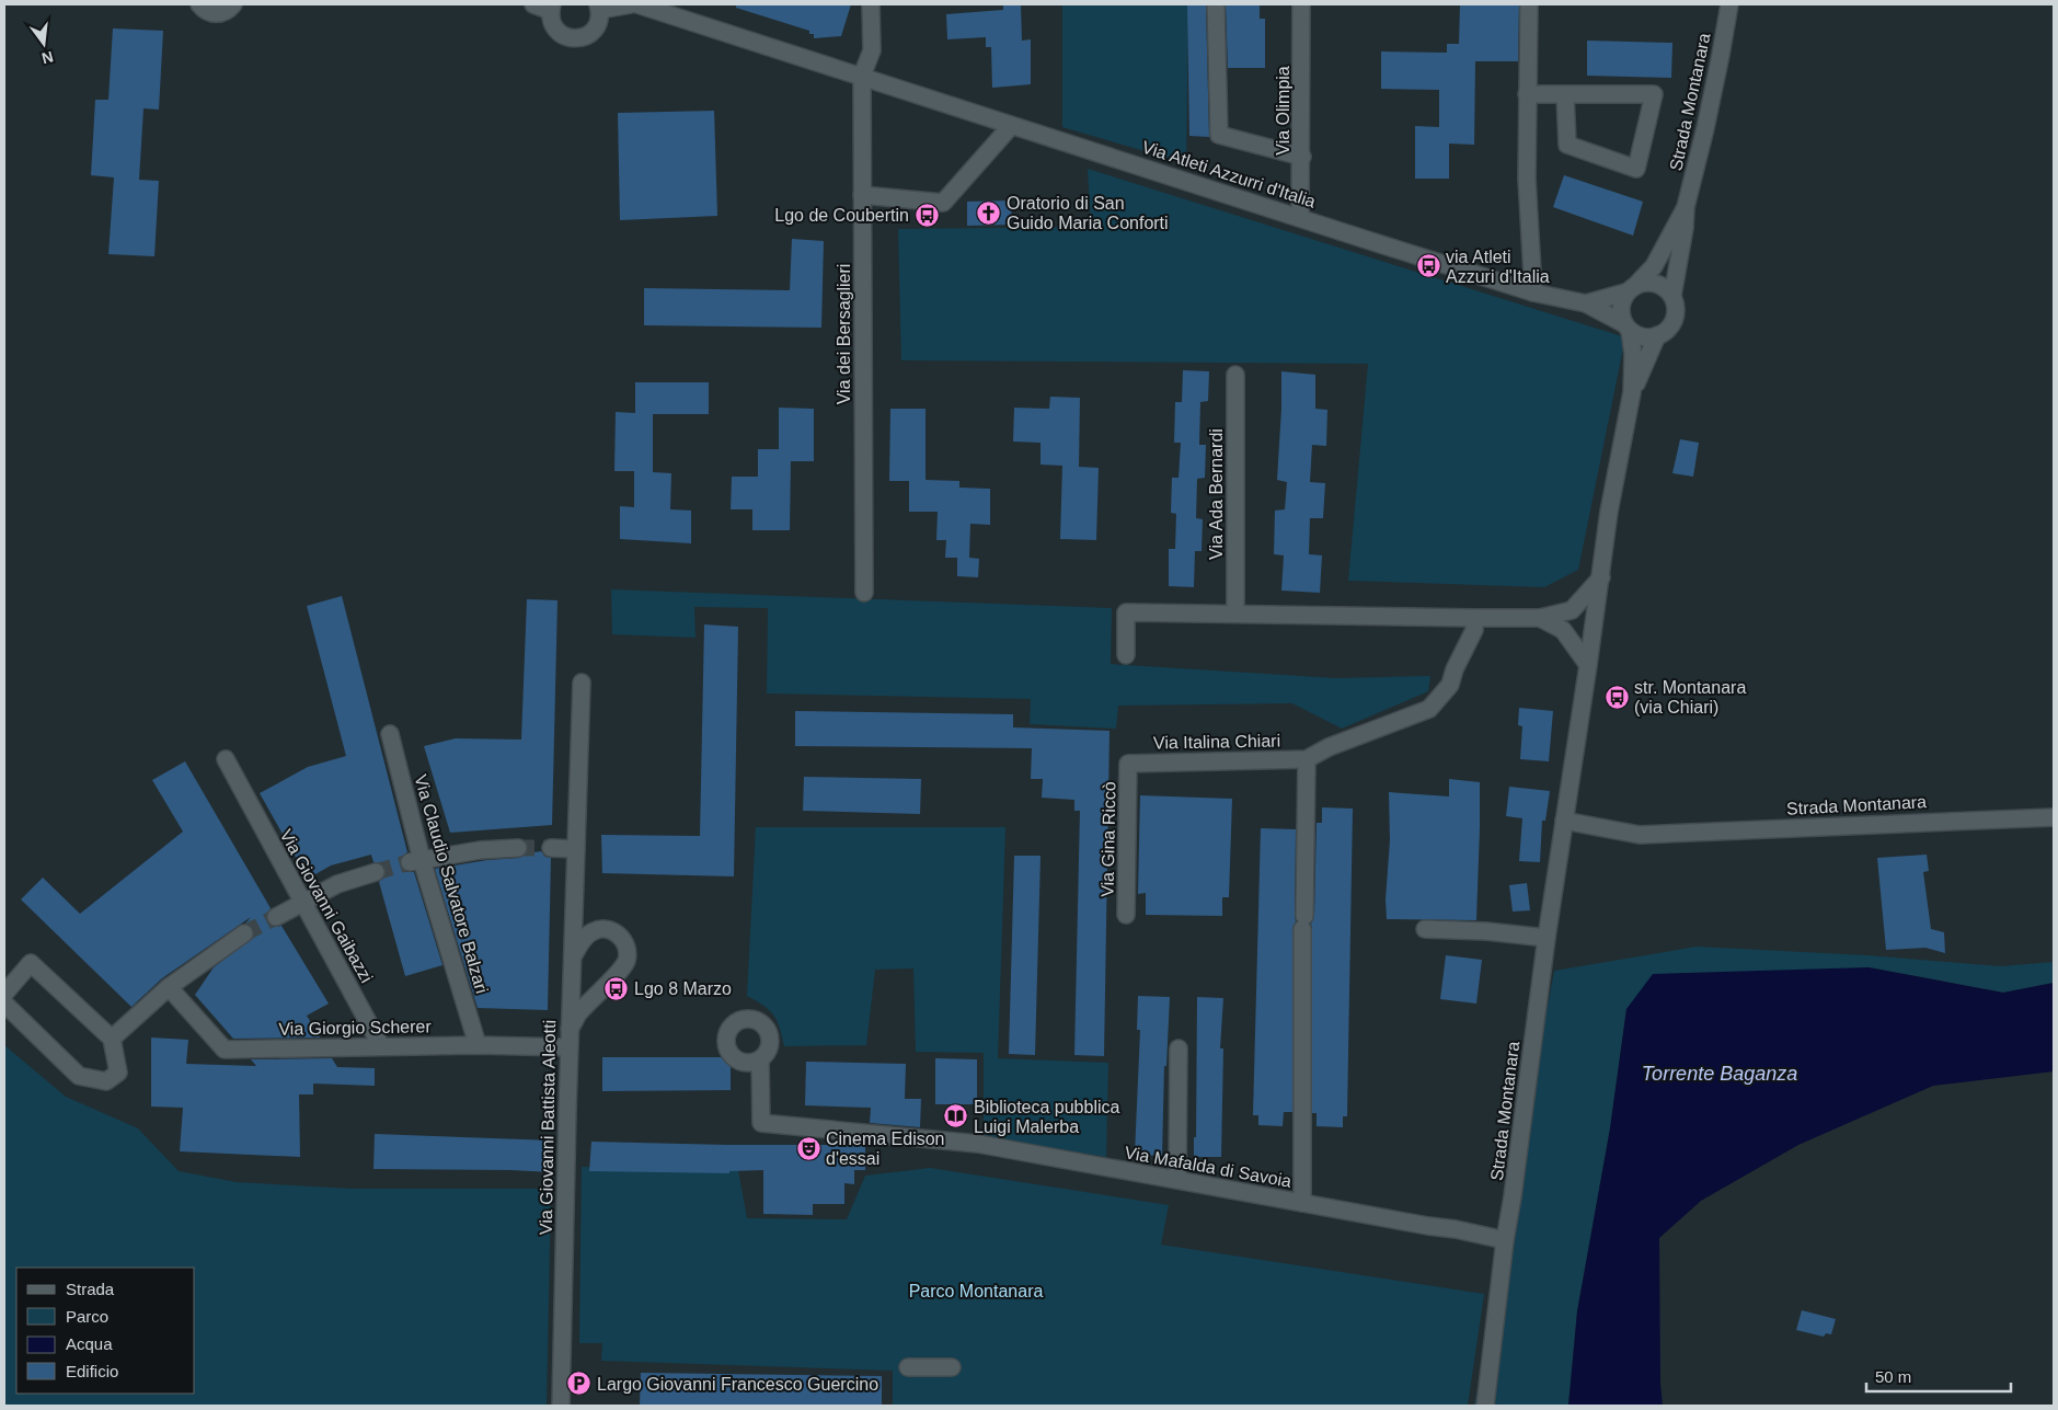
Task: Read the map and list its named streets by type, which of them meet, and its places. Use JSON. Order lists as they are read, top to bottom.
{
  "streets": {
    "street": [
      "Strada Montanara",
      "Via Olimpia",
      "Via Atleti Azzurri d'Italia",
      "Via dei Bersaglieri",
      "Via Ada Bernardi",
      "Via Italina Chiari",
      "Via Gina Riccò",
      "Via Claudio Salvatore Balzari",
      "Via Giovanni Gaibazzi",
      "Via Giorgio Scherer",
      "Via Giovanni Battista Aleotti",
      "Via Mafalda di Savoia"
    ]
  },
  "crossings": [
    ["Strada Montanara", "Via Atleti Azzurri d'Italia"],
    ["Strada Montanara", "Via Mafalda di Savoia"],
    ["Via Olimpia", "Via Atleti Azzurri d'Italia"],
    ["Via Atleti Azzurri d'Italia", "Via dei Bersaglieri"],
    ["Via Italina Chiari", "Via Gina Riccò"],
    ["Via Italina Chiari", "Via Mafalda di Savoia"],
    ["Via Claudio Salvatore Balzari", "Via Giorgio Scherer"],
    ["Via Giovanni Gaibazzi", "Via Giorgio Scherer"],
    ["Via Giorgio Scherer", "Via Giovanni Battista Aleotti"]
  ],
  "water": ["Torrente Baganza"],
  "parks": ["Parco Montanara"],
  "places": {
    "church": ["Oratorio di San Guido Maria Conforti"],
    "bus stop": [
      "Lgo de Coubertin",
      "via Atleti Azzuri d'Italia",
      "str. Montanara (via Chiari)",
      "Lgo 8 Marzo"
    ],
    "library": ["Biblioteca pubblica Luigi Malerba"],
    "theatre": ["Cinema Edison d'essai"],
    "parking": ["Largo Giovanni Francesco Guercino"]
  },
  "legend": [
    "Strada",
    "Parco",
    "Acqua",
    "Edificio"
  ],
  "scale_bar": "50 m",
  "north": "bottom"
}
